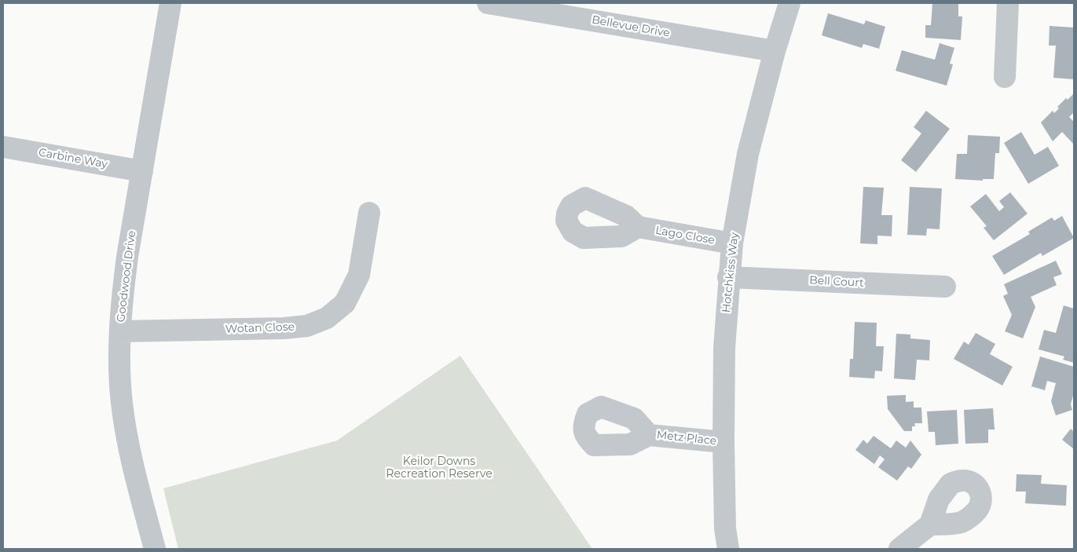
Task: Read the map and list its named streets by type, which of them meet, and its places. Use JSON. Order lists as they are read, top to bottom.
{
  "streets": {
    "street": [
      "Bellevue Drive",
      "Carbine Way",
      "Lago Close",
      "Hotchkiss Way",
      "Goodwood Drive",
      "Bell Court",
      "Wotan Close",
      "Metz Place"
    ]
  },
  "crossings": [
    ["Bellevue Drive", "Hotchkiss Way"],
    ["Carbine Way", "Goodwood Drive"],
    ["Lago Close", "Hotchkiss Way"],
    ["Hotchkiss Way", "Bell Court"],
    ["Hotchkiss Way", "Metz Place"],
    ["Goodwood Drive", "Wotan Close"]
  ],
  "parks": ["Keilor Downs Recreation Reserve"]
}
